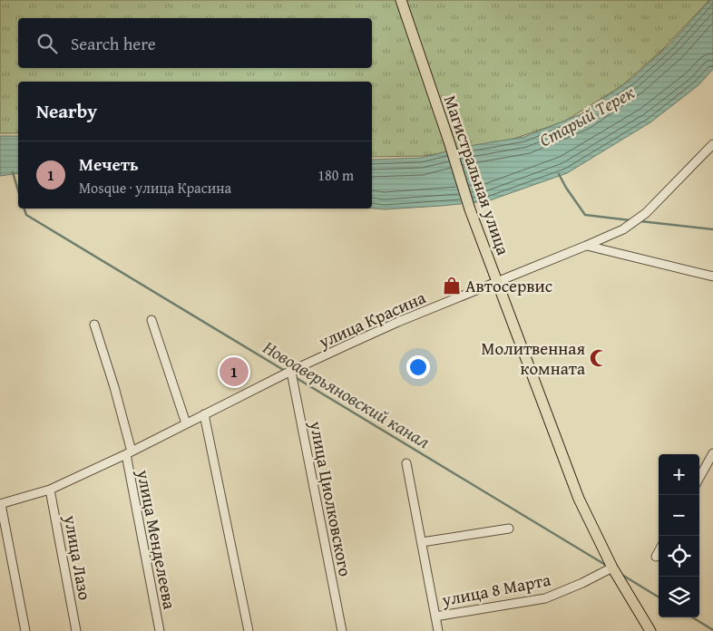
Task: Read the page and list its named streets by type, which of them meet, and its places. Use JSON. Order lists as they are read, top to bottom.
{
  "streets": {
    "main road": ["Магистральная улица"],
    "street": [
      "улица Красина",
      "улица Циолковского",
      "улица Менделеева",
      "улица Лазо",
      "улица 8 Марта"
    ]
  },
  "crossings": [
    ["Магистральная улица", "улица Красина"],
    ["Магистральная улица", "улица 8 Марта"],
    ["улица Красина", "улица Циолковского"],
    ["улица Красина", "улица Менделеева"],
    ["улица Красина", "улица Лазо"]
  ],
  "water": ["Старый Терек", "Новоаверьяновский канал"],
  "places": {
    "shop": ["Автосервис"],
    "mosque": ["Молитвенная комната"]
  },
  "page": {
    "search": "Search here",
    "heading": "Nearby",
    "list": [
      {
        "mark": "1",
        "name": "Мечеть",
        "note": "Mosque · улица Красина",
        "value": "180 m"
      }
    ],
    "pins": "1",
    "map_buttons": ["+", "−"]
  }
}
